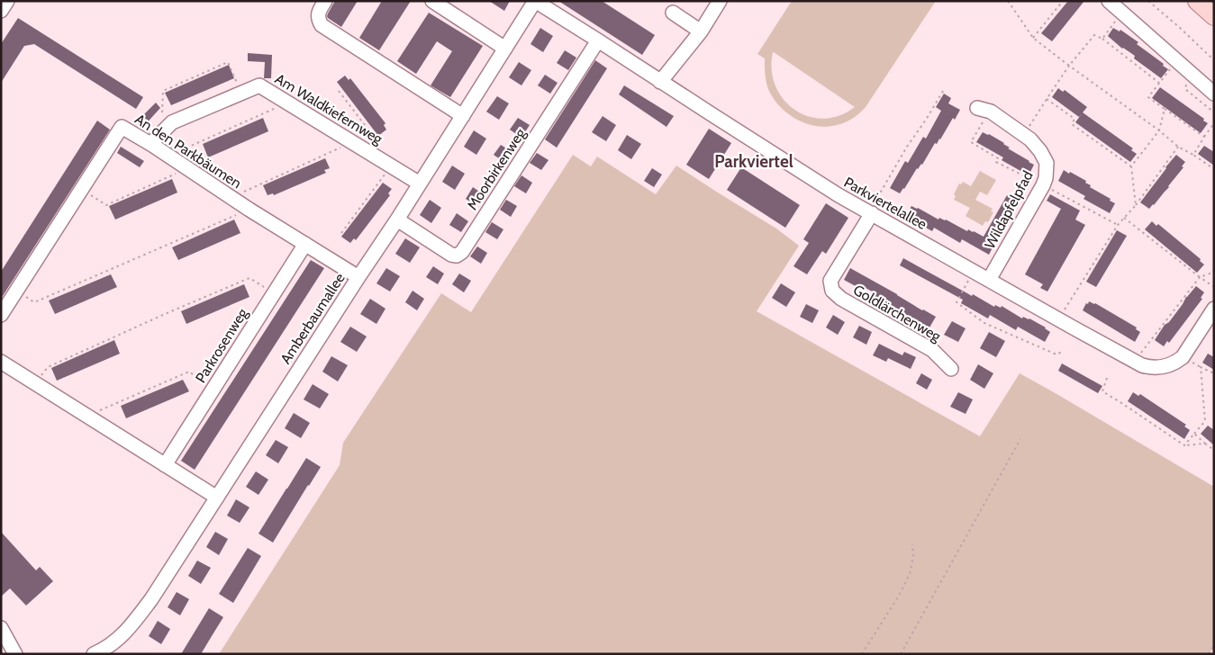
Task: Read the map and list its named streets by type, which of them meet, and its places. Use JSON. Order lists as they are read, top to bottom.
{
  "streets": {
    "street": [
      "Am Waldkiefernweg",
      "An den Parkbäumen",
      "Moorbirkenweg",
      "Parkviertelallee",
      "Wildapfelpfad",
      "Goldlärchenweg",
      "Amberbaumallee",
      "Parkrosenweg"
    ]
  },
  "crossings": [
    ["Am Waldkiefernweg", "An den Parkbäumen"],
    ["Am Waldkiefernweg", "Amberbaumallee"],
    ["An den Parkbäumen", "Amberbaumallee"],
    ["An den Parkbäumen", "Parkrosenweg"],
    ["Moorbirkenweg", "Parkviertelallee"],
    ["Moorbirkenweg", "Amberbaumallee"],
    ["Parkviertelallee", "Wildapfelpfad"],
    ["Parkviertelallee", "Goldlärchenweg"],
    ["Parkviertelallee", "Amberbaumallee"]
  ],
  "districts": ["Parkviertel"]
}
